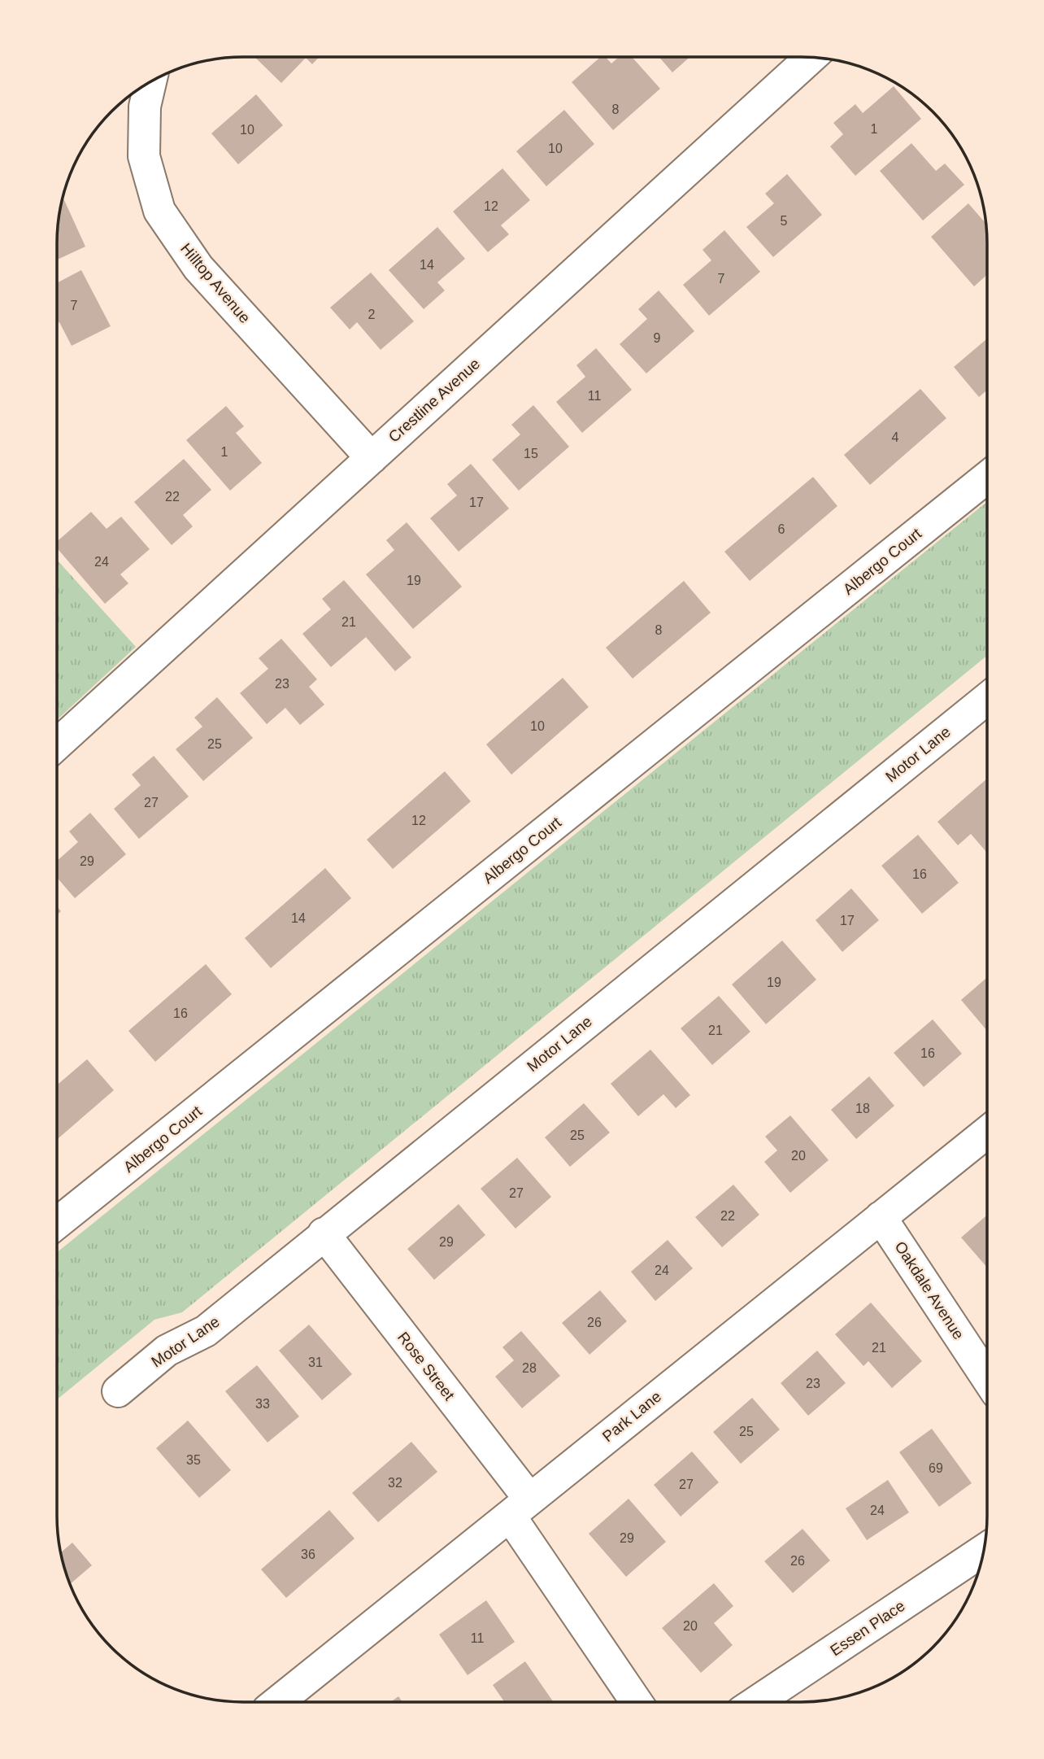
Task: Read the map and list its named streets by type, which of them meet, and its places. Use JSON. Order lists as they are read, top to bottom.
{
  "streets": {
    "street": [
      "Hilltop Avenue",
      "Crestline Avenue",
      "Albergo Court",
      "Motor Lane",
      "Oakdale Avenue",
      "Rose Street",
      "Park Lane",
      "Essen Place"
    ]
  },
  "crossings": [
    ["Hilltop Avenue", "Crestline Avenue"],
    ["Motor Lane", "Rose Street"],
    ["Oakdale Avenue", "Park Lane"],
    ["Rose Street", "Park Lane"]
  ],
  "house_numbers": [
    "8",
    "1",
    "10",
    "10",
    "12",
    "5",
    "14",
    "7",
    "7",
    "2",
    "9",
    "11",
    "4",
    "1",
    "15",
    "22",
    "17",
    "6",
    "24",
    "19",
    "21",
    "8",
    "23",
    "10",
    "25",
    "27",
    "12",
    "29",
    "16",
    "14",
    "17",
    "19",
    "16",
    "21",
    "16",
    "18",
    "25",
    "20",
    "27",
    "22",
    "29",
    "24",
    "26",
    "21",
    "31",
    "28",
    "23",
    "33",
    "25",
    "35",
    "69",
    "32",
    "27",
    "24",
    "29",
    "36",
    "26",
    "20",
    "11"
  ]
}
